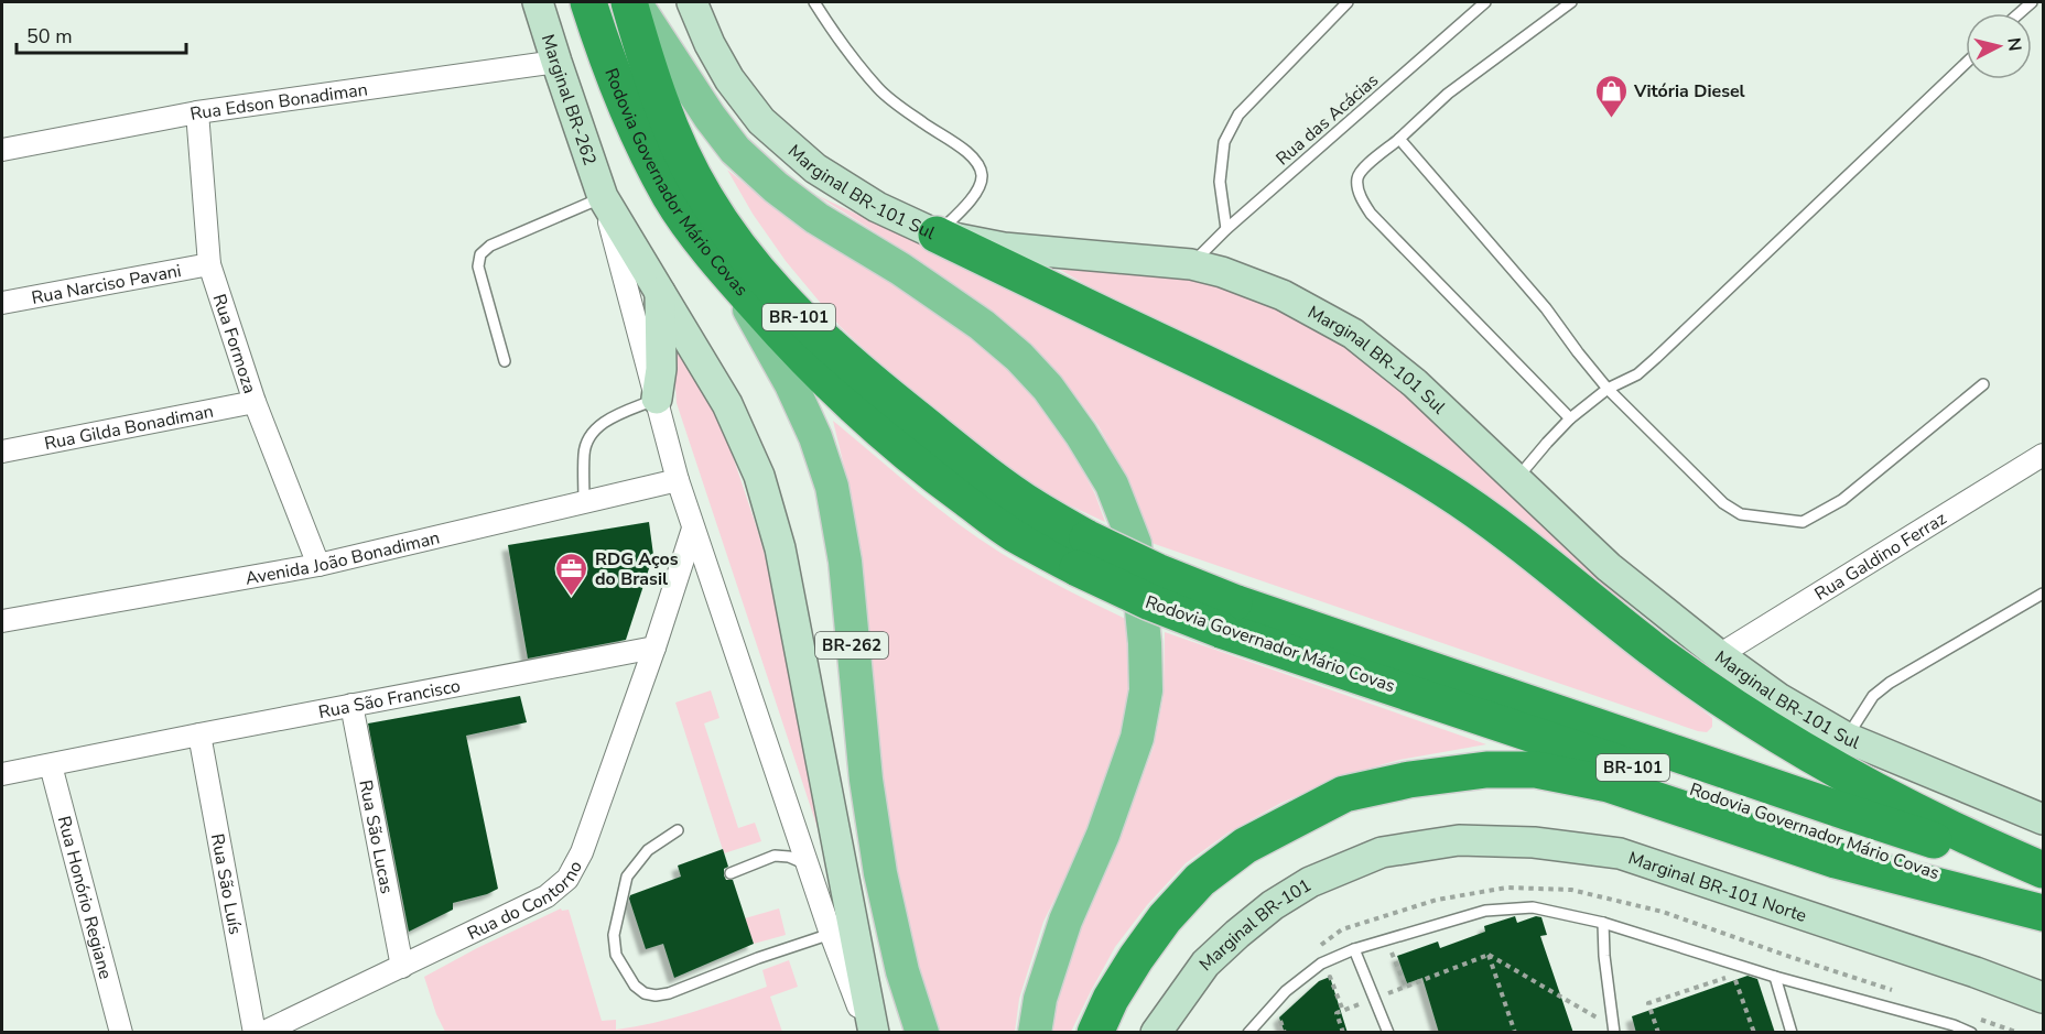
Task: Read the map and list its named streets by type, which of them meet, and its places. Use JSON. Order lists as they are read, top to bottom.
{
  "streets": {
    "highway": ["Rodovia Governador Mário Covas", "BR-101"],
    "main road": [
      "Marginal BR-262",
      "Marginal BR-101 Sul",
      "BR-262",
      "Marginal BR-101 Norte",
      "Marginal BR-101"
    ],
    "street": [
      "Rua Edson Bonadiman",
      "Rua Narciso Pavani",
      "Rua Formoza",
      "Rua Gilda Bonadiman",
      "Rua Galdino Ferraz",
      "Avenida João Bonadiman",
      "Rua São Francisco",
      "Rua São Lucas",
      "Rua São Luís",
      "Rua do Contorno",
      "Rua Honório Regiane"
    ],
    "lane": ["Rua das Acácias"]
  },
  "crossings": [
    ["Marginal BR-262", "Rua Edson Bonadiman"],
    ["Rua Edson Bonadiman", "Rua Formoza"],
    ["Rua das Acácias", "Marginal BR-101 Sul"],
    ["Rodovia Governador Mário Covas", "BR-262"],
    ["Marginal BR-101 Sul", "Rua Galdino Ferraz"],
    ["Rua Narciso Pavani", "Rua Formoza"],
    ["Rua Formoza", "Rua Gilda Bonadiman"],
    ["Rua Formoza", "Avenida João Bonadiman"],
    ["Rua São Francisco", "Rua São Lucas"],
    ["Rua São Francisco", "Rua São Luís"],
    ["Rua São Francisco", "Rua do Contorno"],
    ["Rua São Francisco", "Rua Honório Regiane"],
    ["Rua São Lucas", "Rua do Contorno"],
    ["Marginal BR-101 Norte", "Marginal BR-101"]
  ],
  "places": {
    "shop": ["Vitória Diesel"],
    "office": ["RDG Aços do Brasil"]
  },
  "scale_bar": "50 m",
  "north": "right"
}
